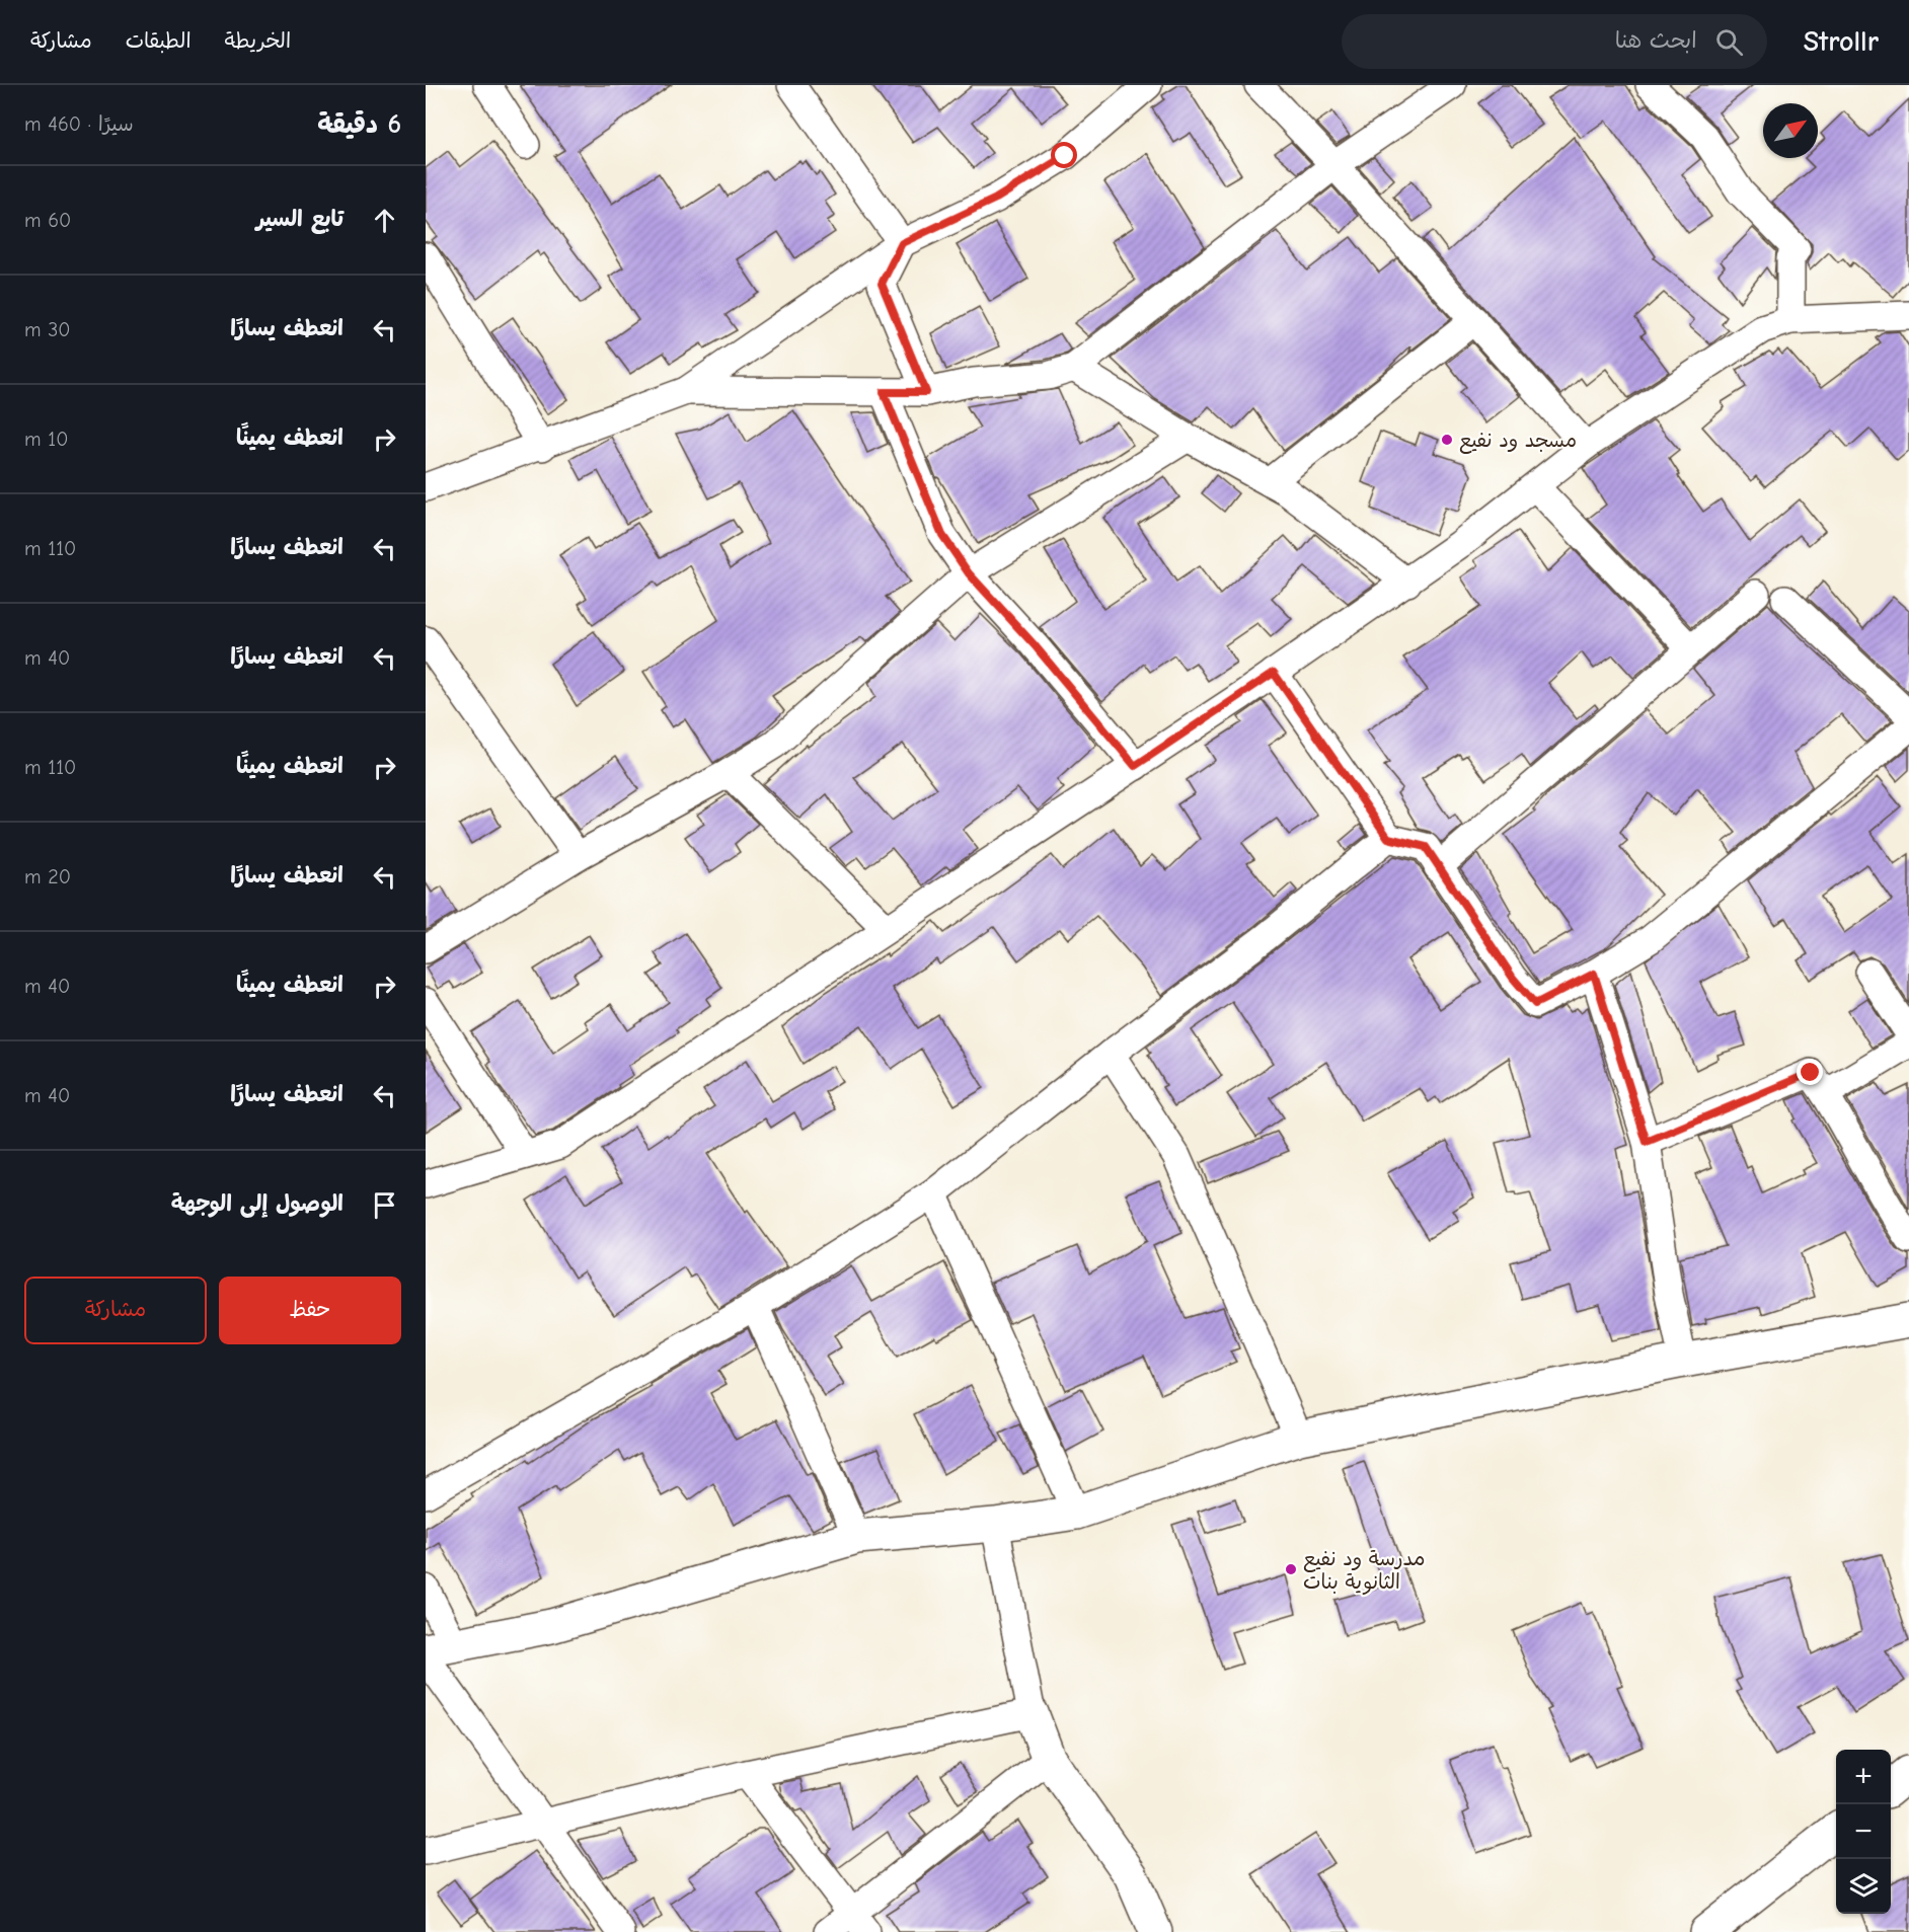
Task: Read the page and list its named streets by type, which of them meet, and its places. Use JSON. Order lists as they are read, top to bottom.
{
  "places": ["مسجد ود نفيع", "مدرسة ود نفيع الثانوية بنات"],
  "north": "top right",
  "page": {
    "header": "Strollr",
    "search": "ابحث هنا",
    "nav": ["الخريطة", "الطبقات", "مشاركة"],
    "heading": ["6 دقيقة", "سيرًا · 460 m"],
    "list": [
      ["تابع السير", "60 m"],
      ["انعطف يسارًا", "30 m"],
      ["انعطف يمينًا", "10 m"],
      ["انعطف يسارًا", "110 m"],
      ["انعطف يسارًا", "40 m"],
      ["انعطف يمينًا", "110 m"],
      ["انعطف يسارًا", "20 m"],
      ["انعطف يمينًا", "40 m"],
      ["انعطف يسارًا", "40 m"],
      "الوصول إلى الوجهة"
    ],
    "buttons": ["حفظ", "مشاركة"],
    "map_buttons": ["+", "−"]
  }
}
